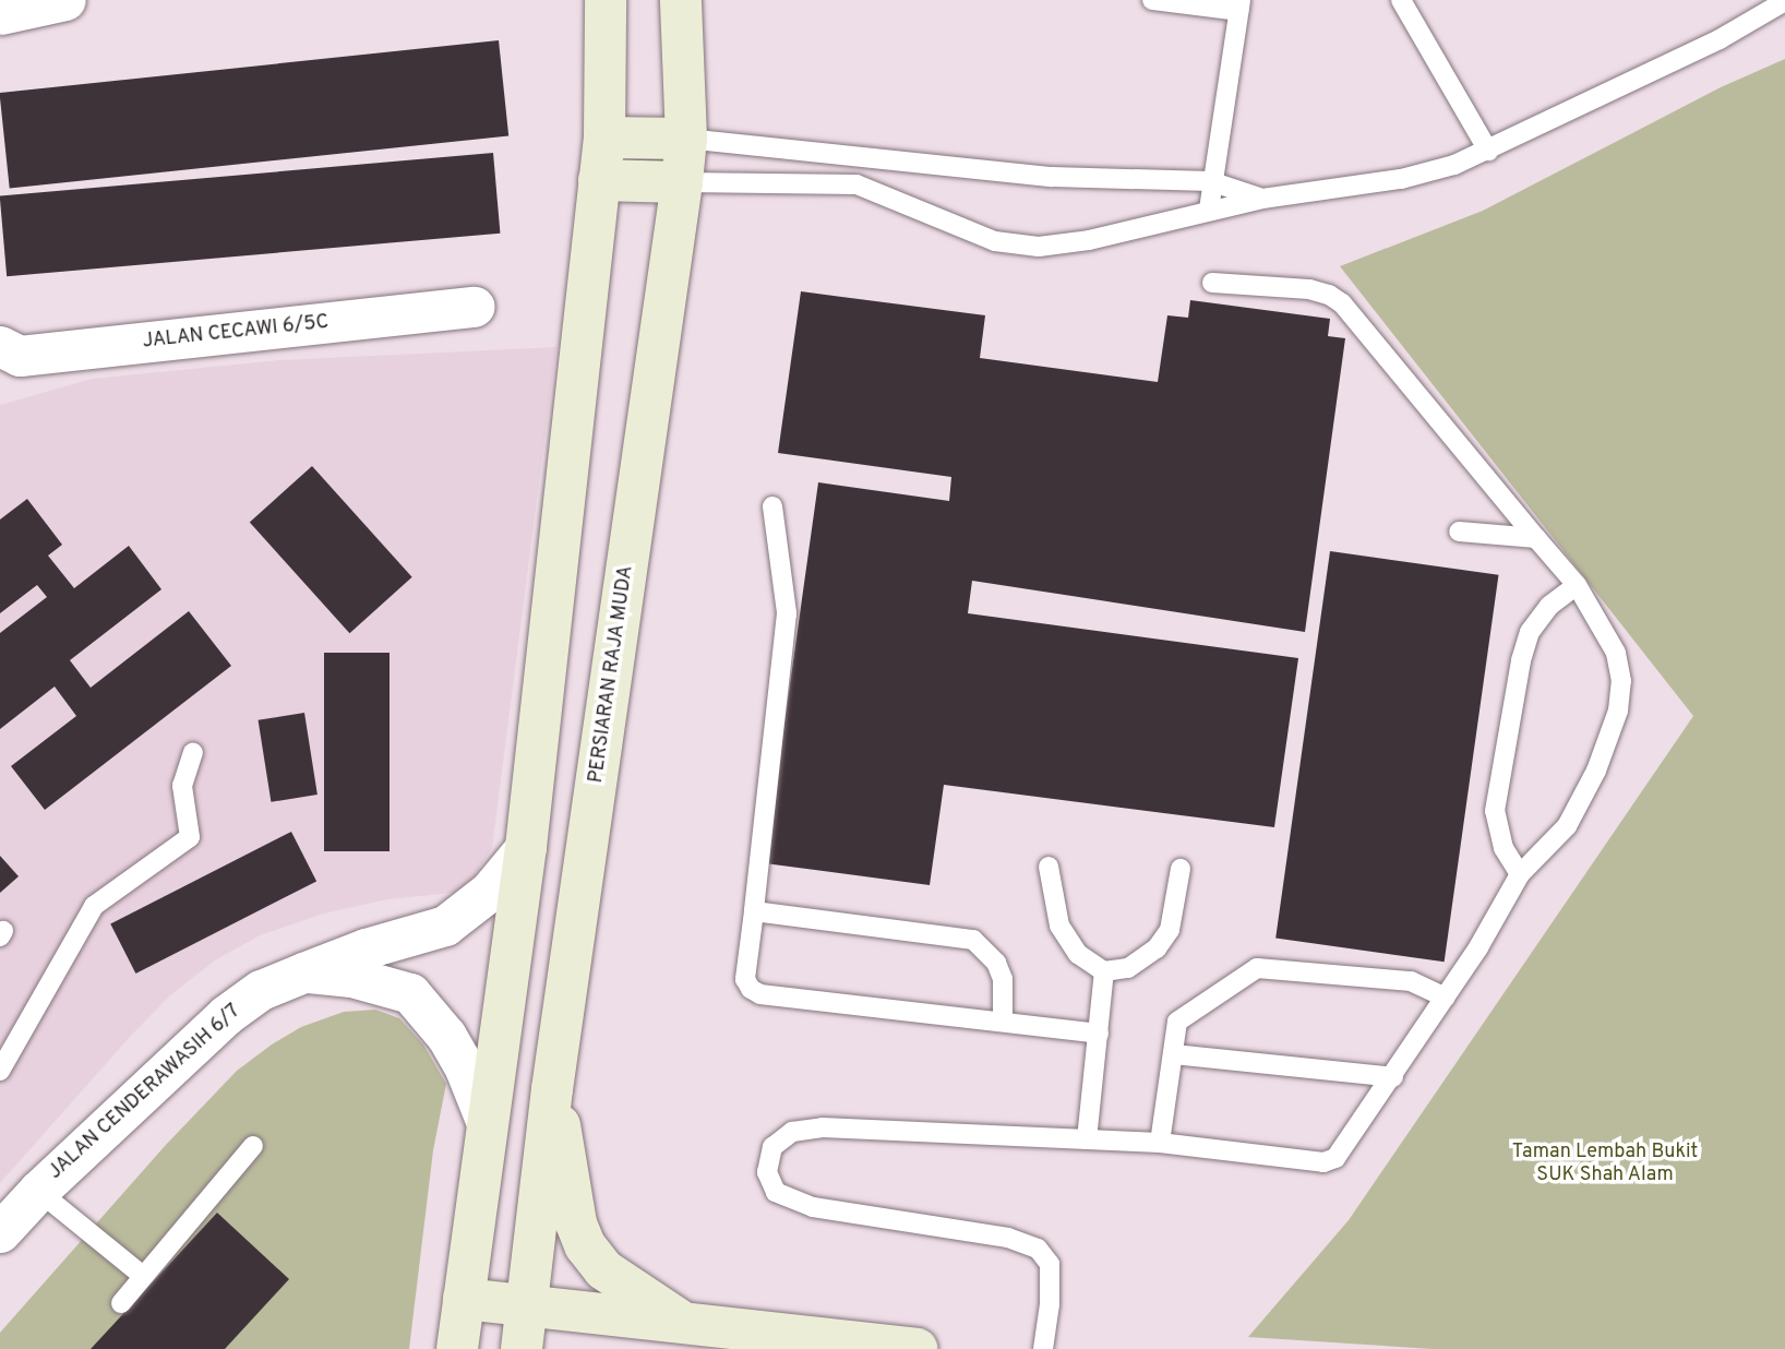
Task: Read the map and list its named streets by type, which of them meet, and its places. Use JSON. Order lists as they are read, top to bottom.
{
  "streets": {
    "main road": ["PERSIARAN RAJA MUDA"],
    "street": ["JALAN CECAWI 6/5C", "JALAN CENDERAWASIH 6/7"]
  },
  "parks": ["Taman Lembah Bukit SUK Shah Alam"]
}
